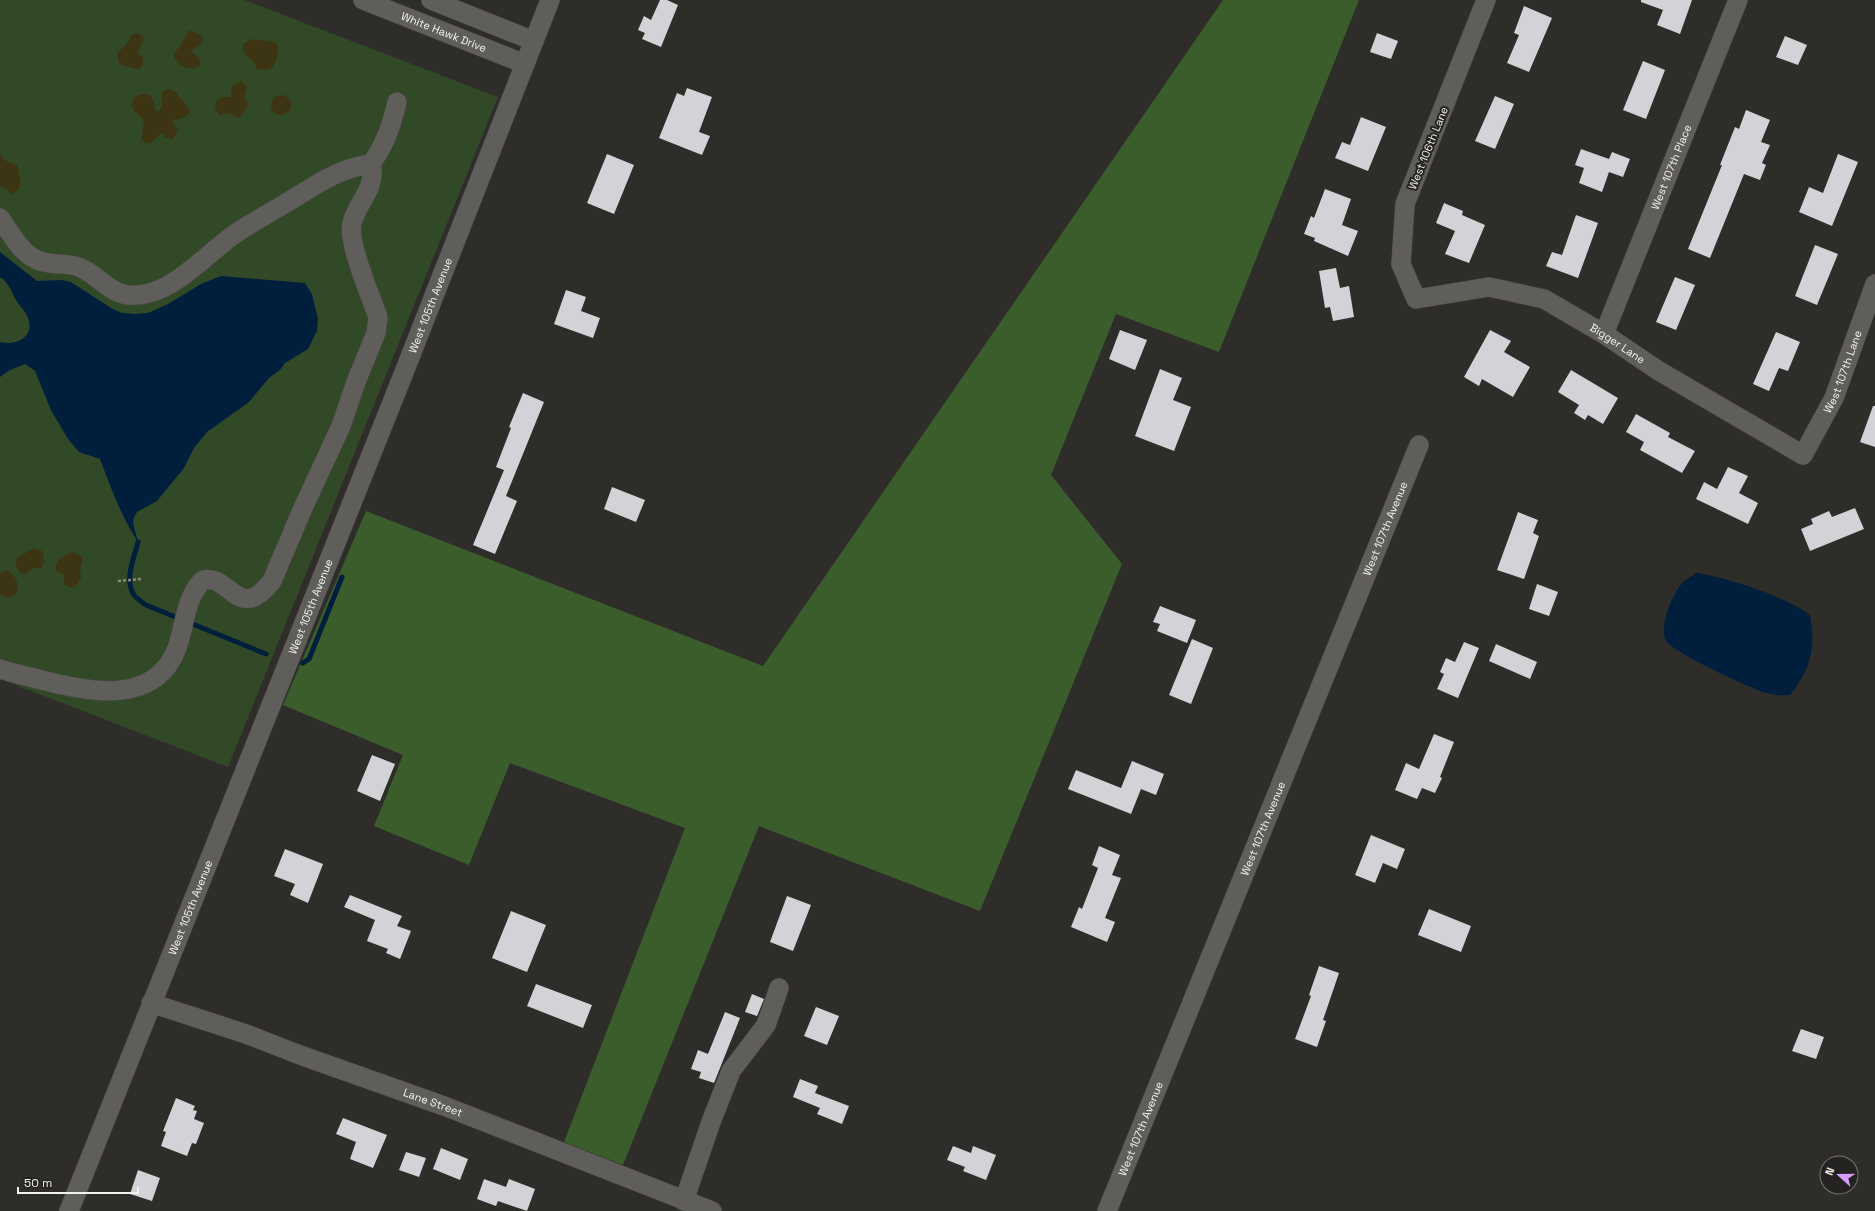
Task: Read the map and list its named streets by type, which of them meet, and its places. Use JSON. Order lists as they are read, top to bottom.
{
  "streets": {
    "street": [
      "White Hawk Drive",
      "West 106th Lane",
      "West 107th Place",
      "West 105th Avenue",
      "Bigger Lane",
      "West 107th Lane",
      "West 107th Avenue",
      "Lane Street"
    ]
  },
  "crossings": [
    ["White Hawk Drive", "West 105th Avenue"],
    ["West 106th Lane", "Bigger Lane"],
    ["West 107th Place", "Bigger Lane"],
    ["West 105th Avenue", "Lane Street"],
    ["Bigger Lane", "West 107th Lane"]
  ],
  "scale_bar": "50 m",
  "north": "left"
}
